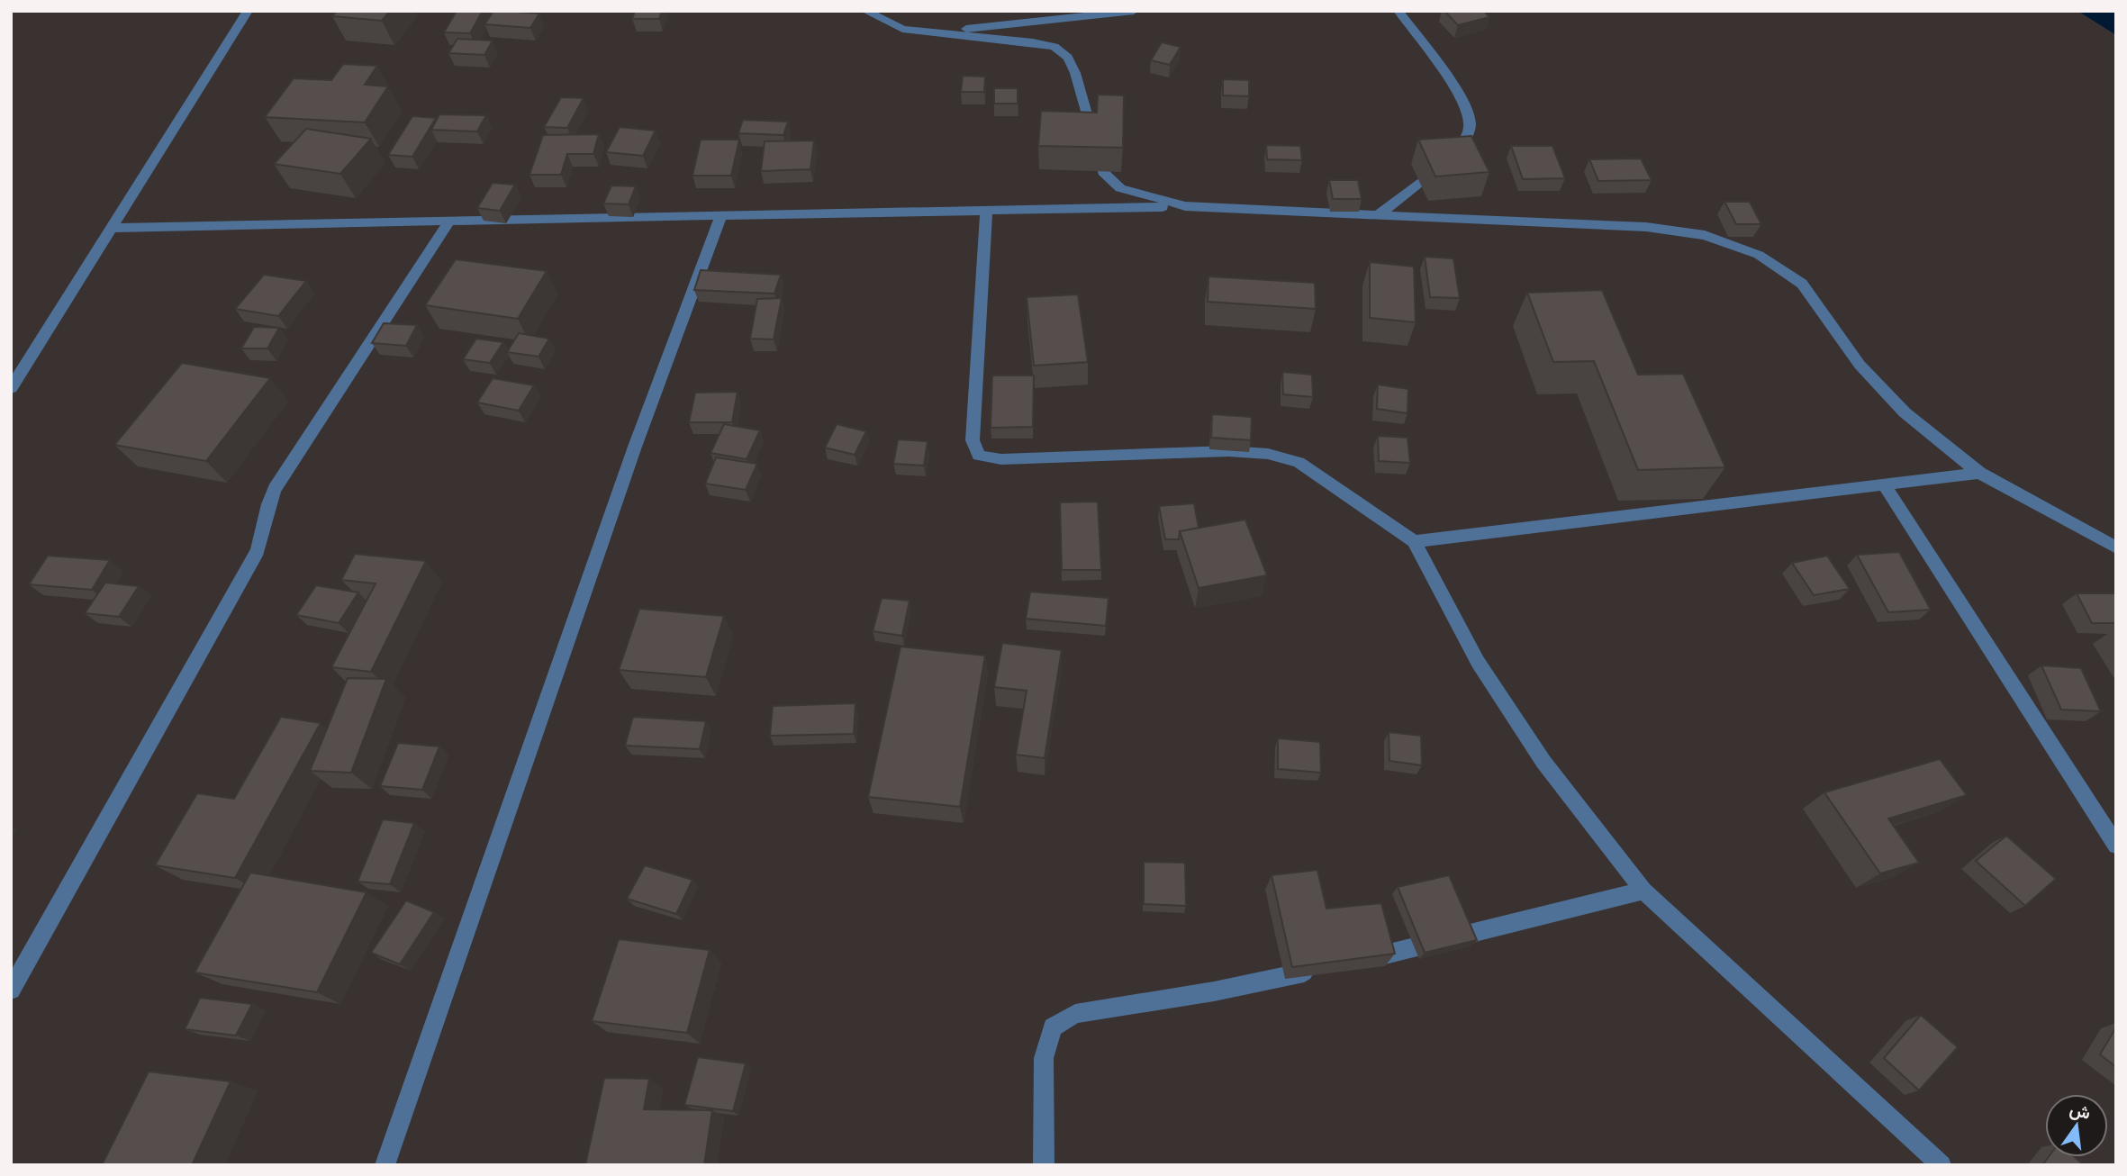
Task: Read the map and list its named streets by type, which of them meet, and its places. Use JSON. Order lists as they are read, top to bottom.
{
  "north": "top"
}
